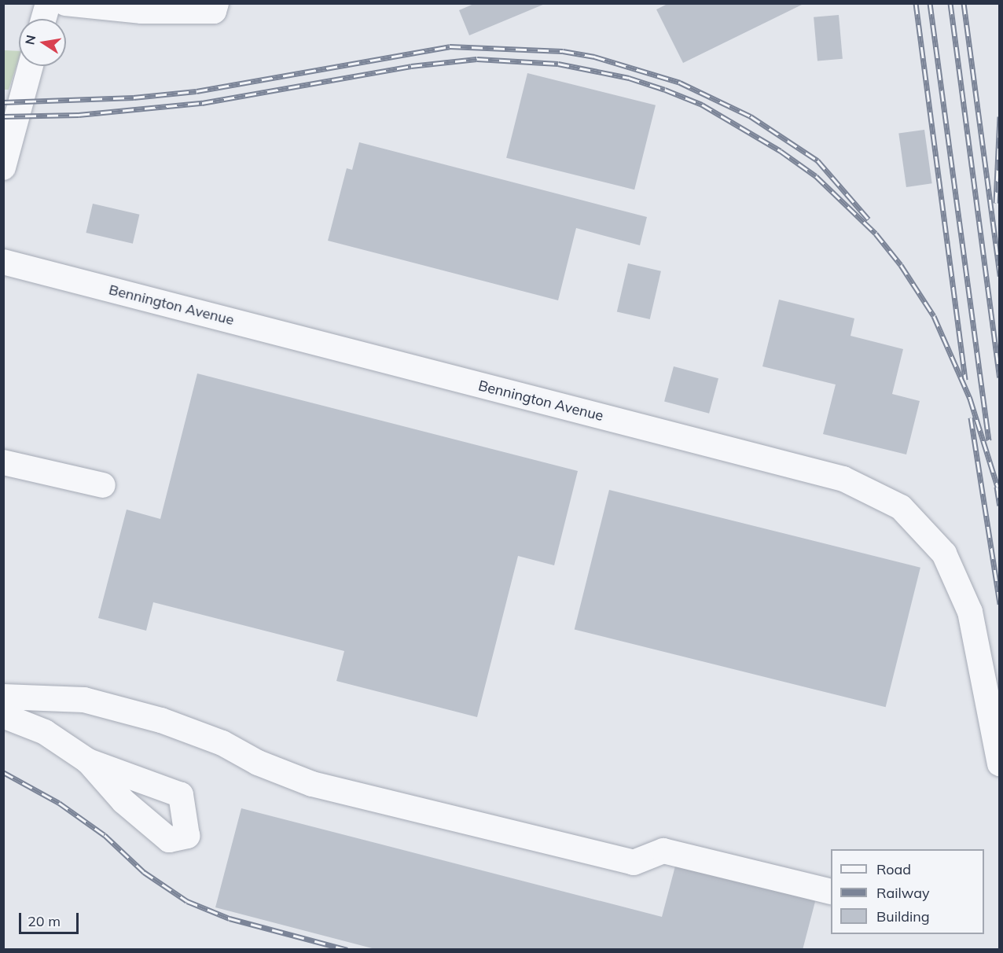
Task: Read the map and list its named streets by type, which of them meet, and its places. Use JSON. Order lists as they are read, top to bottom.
{
  "streets": {
    "street": ["Bennington Avenue"]
  },
  "legend": ["Road", "Railway", "Building"],
  "scale_bar": "20 m",
  "north": "left"
}
